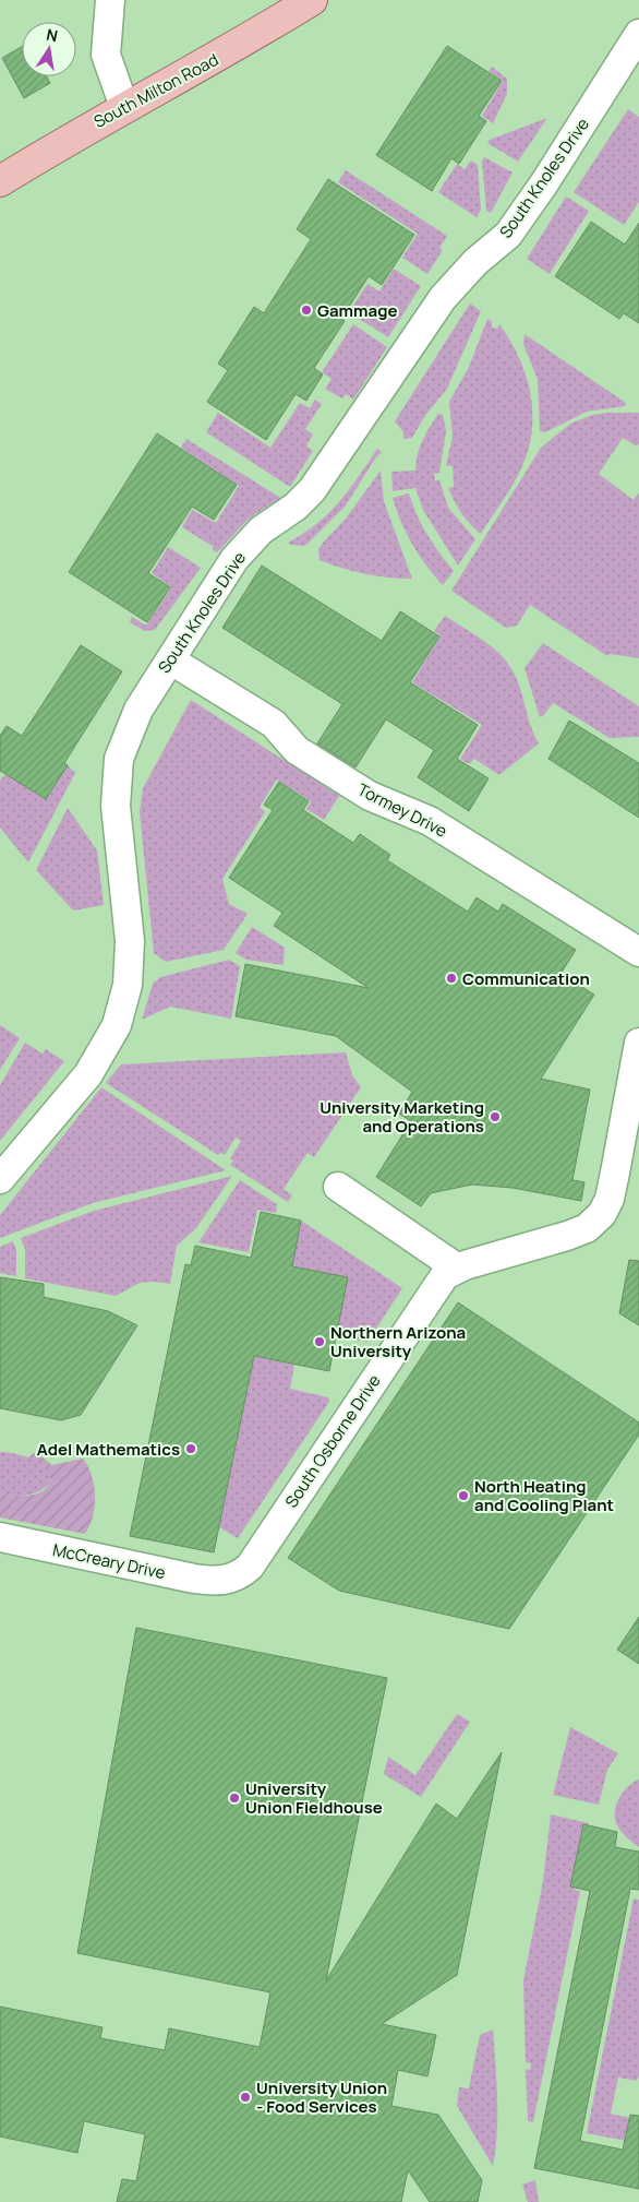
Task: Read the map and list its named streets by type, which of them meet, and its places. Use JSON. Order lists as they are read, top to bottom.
{
  "streets": {
    "main road": ["South Milton Road"],
    "street": [
      "South Knoles Drive",
      "Tormey Drive",
      "South Osborne Drive",
      "McCreary Drive"
    ]
  },
  "crossings": [
    ["South Knoles Drive", "Tormey Drive"],
    ["South Osborne Drive", "McCreary Drive"]
  ],
  "places": [
    "Gammage",
    "Communication",
    "University Marketing and Operations",
    "Northern Arizona University",
    "Adel Mathematics",
    "North Heating and Cooling Plant",
    "University Union Fieldhouse",
    "University Union - Food Services"
  ],
  "north": "top"
}
